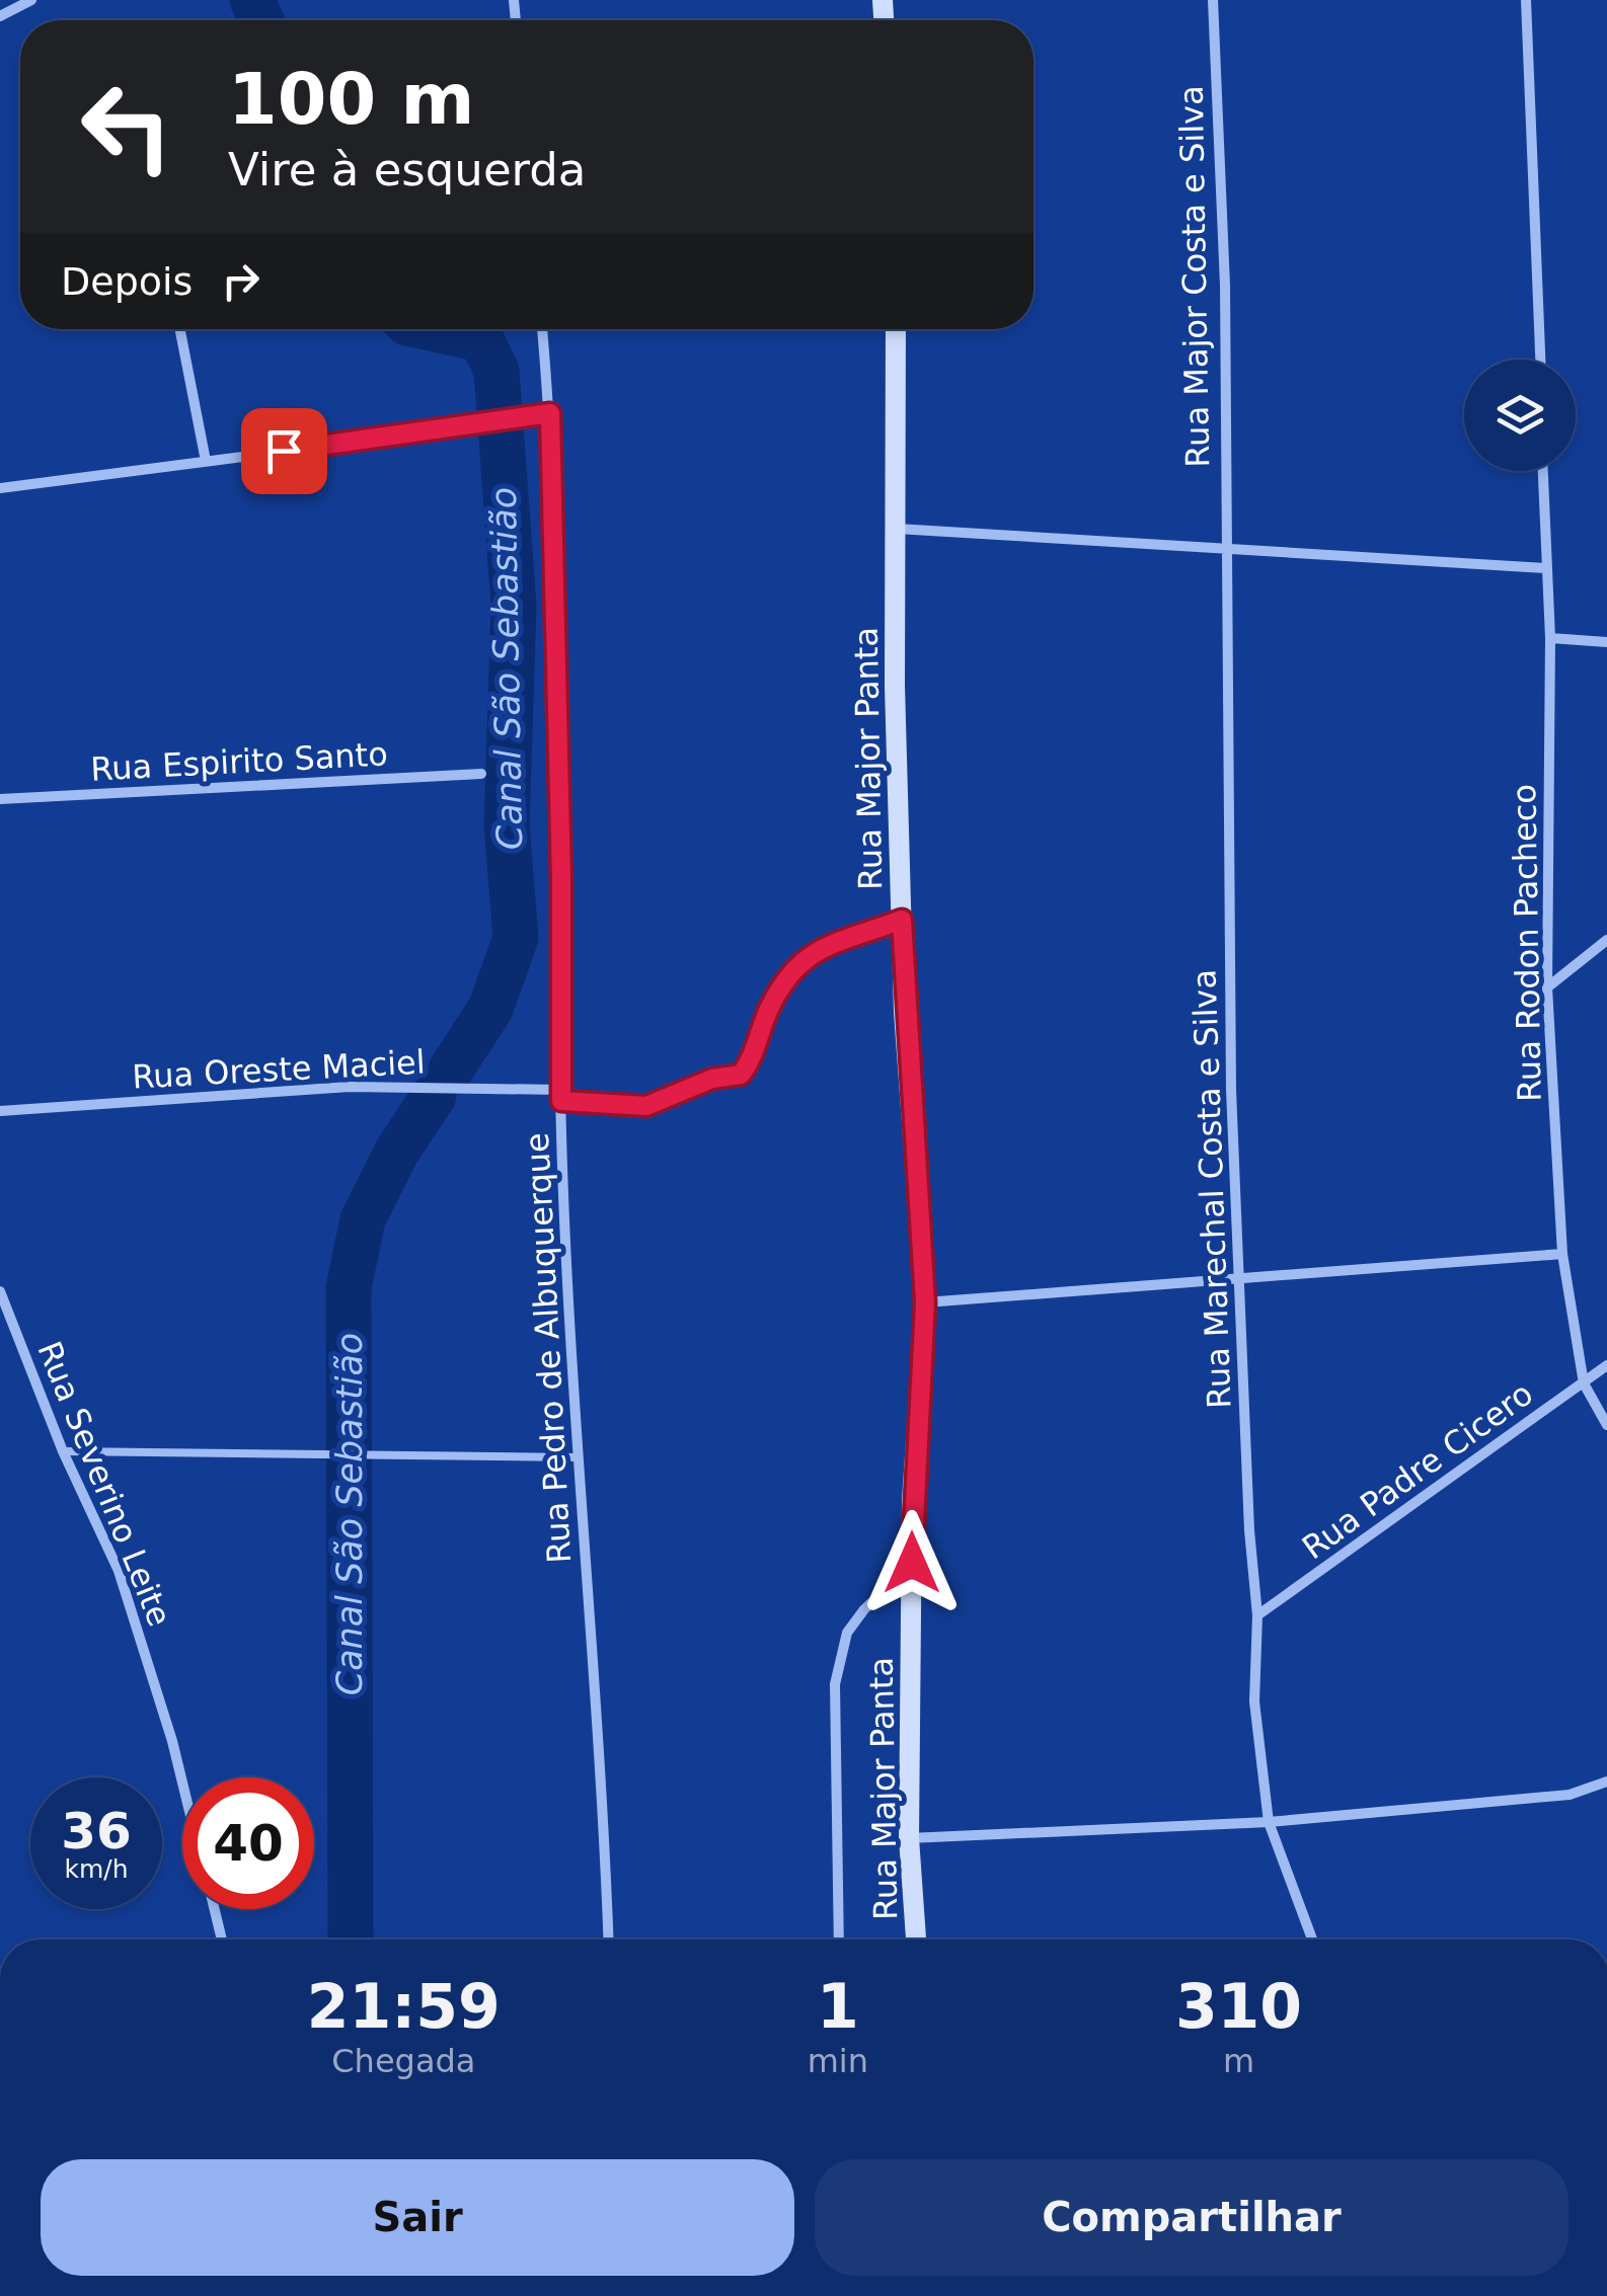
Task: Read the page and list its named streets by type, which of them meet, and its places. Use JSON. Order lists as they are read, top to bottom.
{
  "streets": {
    "street": [
      "Rua Major Costa e Silva",
      "Rua Major Panta",
      "Rua Espirito Santo",
      "Rua Rodon Pacheco",
      "Rua Oreste Maciel",
      "Rua Marechal Costa e Silva",
      "Rua Pedro de Albuquerque",
      "Rua Padre Cicero",
      "Rua Severino Leite"
    ]
  },
  "crossings": [
    ["Rua Major Costa e Silva", "Rua Marechal Costa e Silva"],
    ["Rua Major Panta", "Rua Oreste Maciel"],
    ["Rua Rodon Pacheco", "Rua Padre Cicero"],
    ["Rua Oreste Maciel", "Rua Pedro de Albuquerque"],
    ["Rua Marechal Costa e Silva", "Rua Padre Cicero"]
  ],
  "water": ["Canal São Sebastião"],
  "page": {
    "turn": ["100 m", "Vire à esquerda"],
    "then": "Depois",
    "speed": "36 km/h",
    "limit": "40",
    "eta": [
      "21:59",
      "Chegada",
      "1",
      "min",
      "310",
      "m"
    ],
    "buttons": ["Sair", "Compartilhar"]
  }
}
